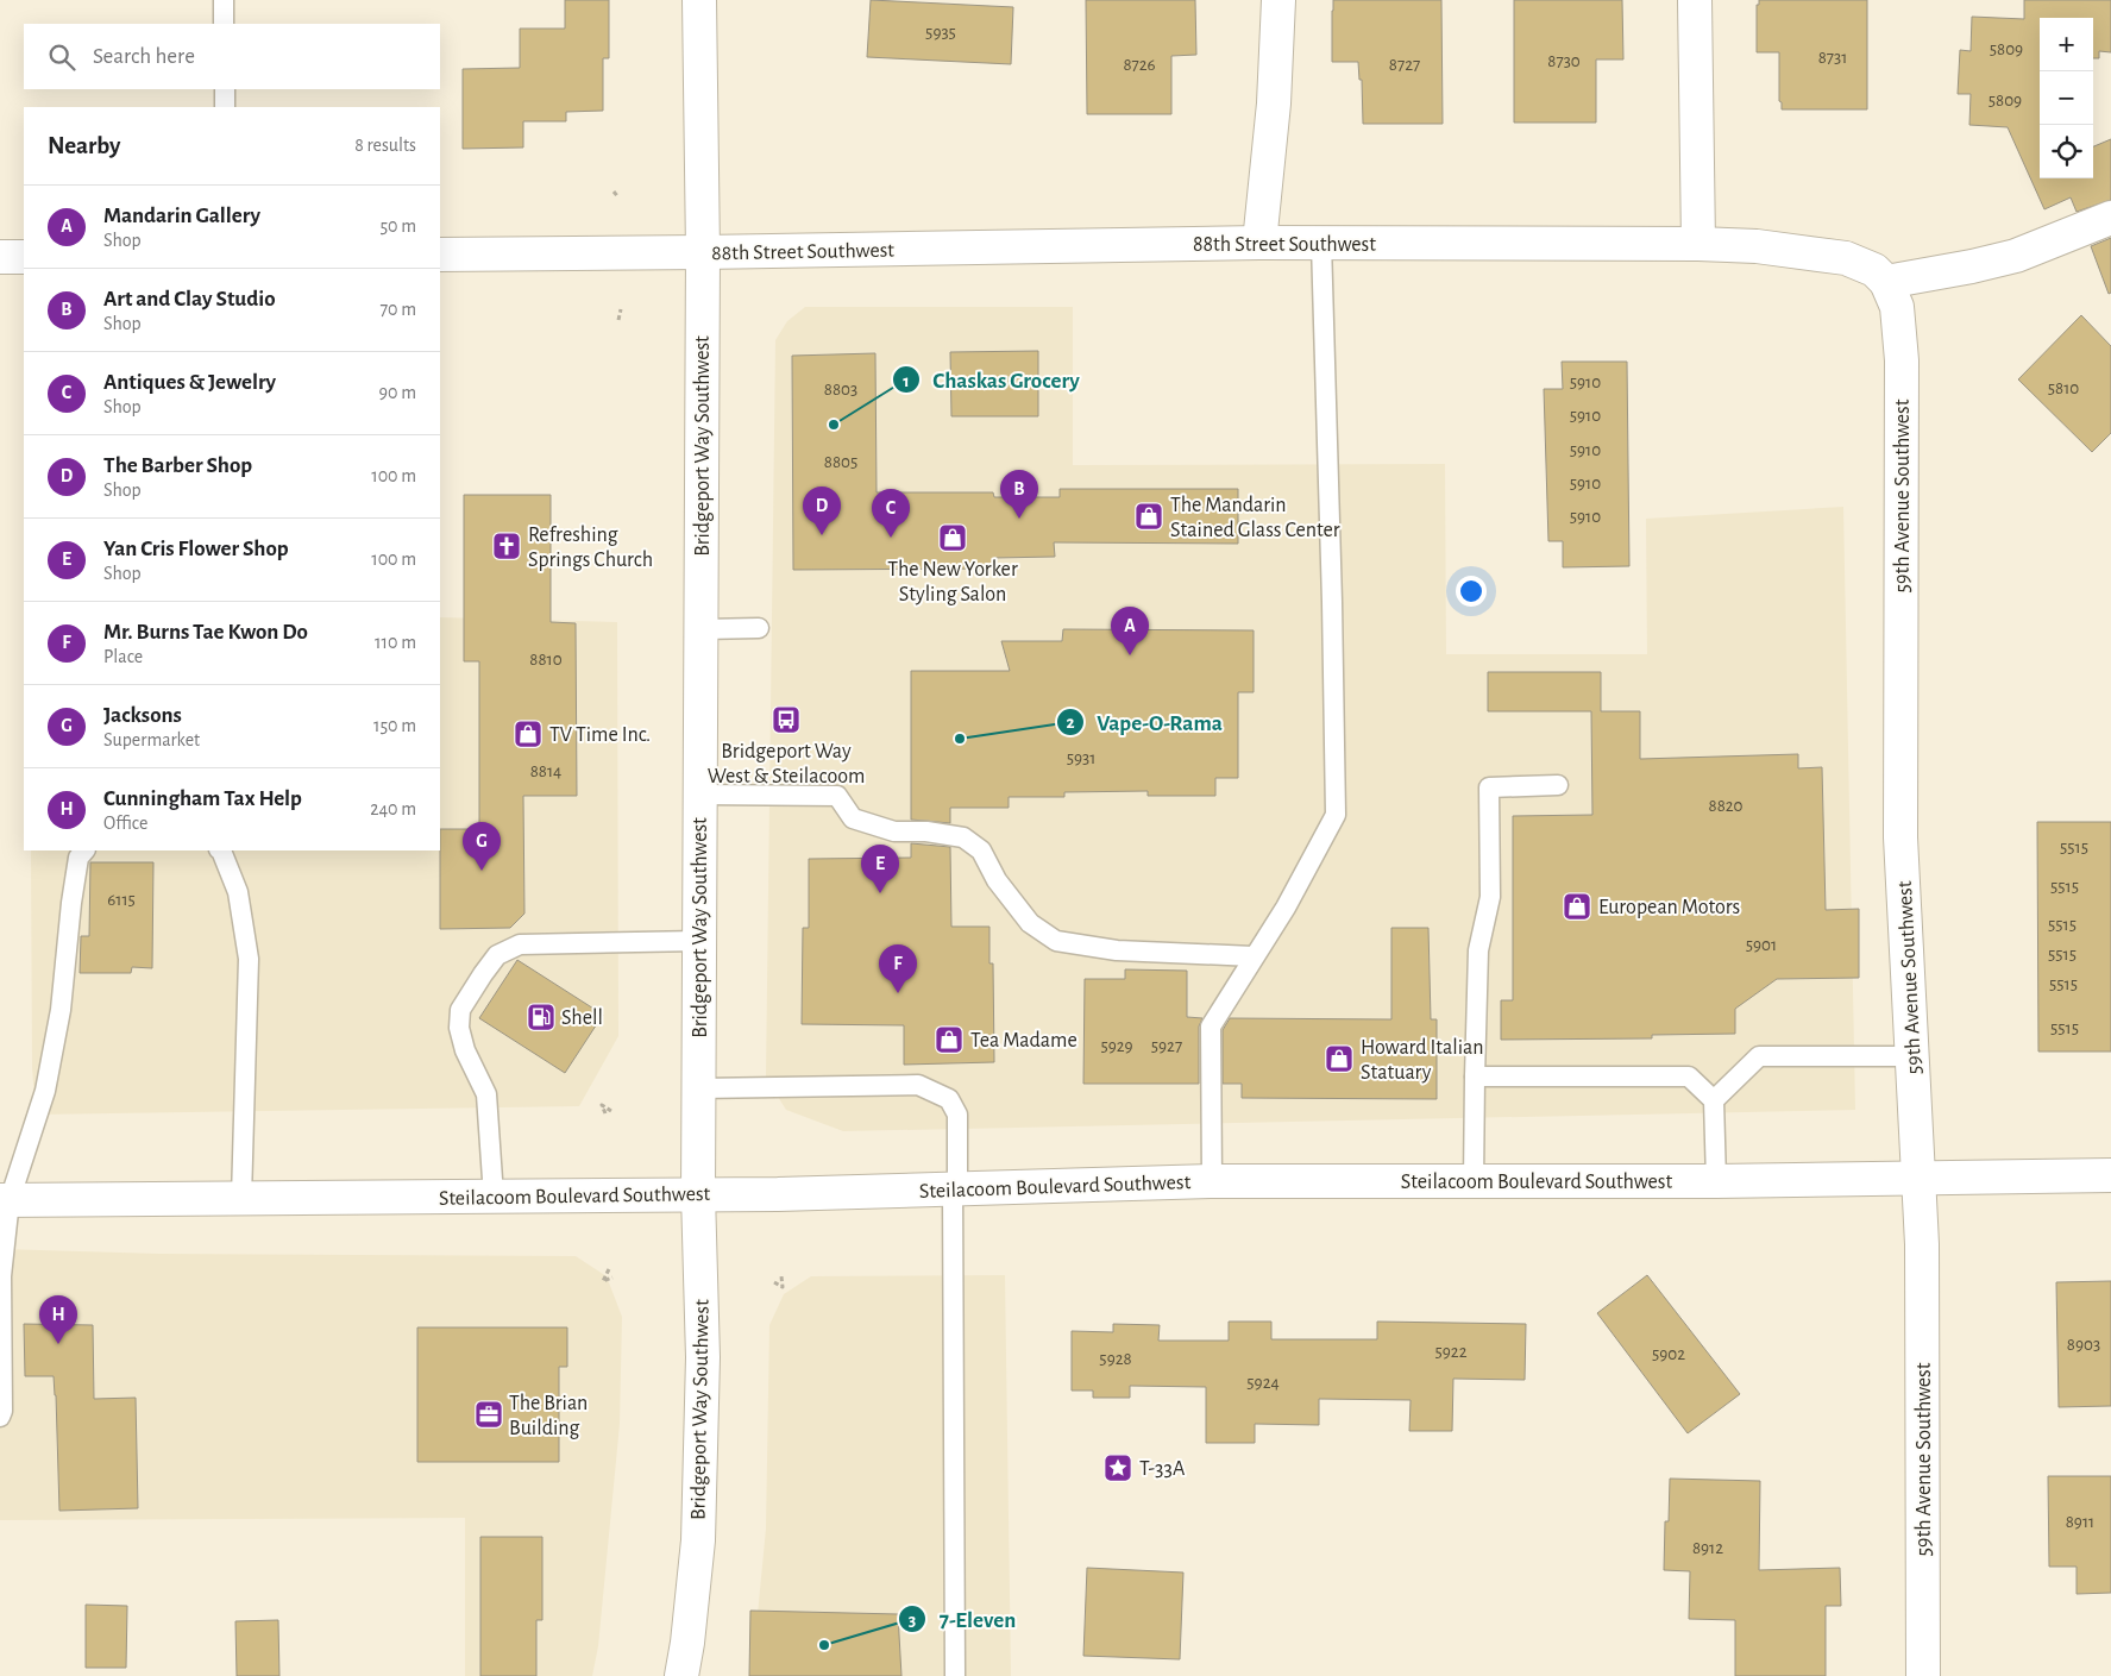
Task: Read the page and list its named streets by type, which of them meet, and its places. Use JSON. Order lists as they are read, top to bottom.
{
  "streets": {
    "main road": [
      "88th Street Southwest",
      "Bridgeport Way Southwest",
      "59th Avenue Southwest",
      "Steilacoom Boulevard Southwest"
    ]
  },
  "crossings": [
    ["88th Street Southwest", "Bridgeport Way Southwest"],
    ["88th Street Southwest", "59th Avenue Southwest"],
    ["Bridgeport Way Southwest", "Steilacoom Boulevard Southwest"],
    ["59th Avenue Southwest", "Steilacoom Boulevard Southwest"]
  ],
  "places": {
    "other": ["Chaskas Grocery", "Vape-O-Rama", "7-Eleven"],
    "shop": [
      "The Mandarin Stained Glass Center",
      "The New Yorker Styling Salon",
      "TV Time Inc.",
      "European Motors",
      "Tea Madame",
      "Howard Italian Statuary"
    ],
    "church": ["Refreshing Springs Church"],
    "bus stop": ["Bridgeport Way West & Steilacoom"],
    "fuel station": ["Shell"],
    "office": ["The Brian Building"],
    "place": ["T-33A"]
  },
  "house_numbers": [
    "5935",
    "5809",
    "8731",
    "8730",
    "8726",
    "8727",
    "5809",
    "5910",
    "5810",
    "8803",
    "5910",
    "5910",
    "8805",
    "5910",
    "5910",
    "8810",
    "5931",
    "8814",
    "8820",
    "5515",
    "5515",
    "6115",
    "5515",
    "5901",
    "5515",
    "5515",
    "5515",
    "5929",
    "5927",
    "8903",
    "5922",
    "5902",
    "5928",
    "5924",
    "8911",
    "8912"
  ],
  "page": {
    "map_buttons": ["+", "−"],
    "search": "Search here",
    "heading": ["Nearby", "8 results"],
    "list": [
      {
        "mark": "A",
        "name": "Mandarin Gallery",
        "note": "Shop",
        "value": "50 m"
      },
      {
        "mark": "B",
        "name": "Art and Clay Studio",
        "note": "Shop",
        "value": "70 m"
      },
      {
        "mark": "C",
        "name": "Antiques & Jewelry",
        "note": "Shop",
        "value": "90 m"
      },
      {
        "mark": "D",
        "name": "The Barber Shop",
        "note": "Shop",
        "value": "100 m"
      },
      {
        "mark": "E",
        "name": "Yan Cris Flower Shop",
        "note": "Shop",
        "value": "100 m"
      },
      {
        "mark": "F",
        "name": "Mr. Burns Tae Kwon Do",
        "note": "Place",
        "value": "110 m"
      },
      {
        "mark": "G",
        "name": "Jacksons",
        "note": "Supermarket",
        "value": "150 m"
      },
      {
        "mark": "H",
        "name": "Cunningham Tax Help",
        "note": "Office",
        "value": "240 m"
      }
    ],
    "pins": [
      "B",
      "D",
      "C",
      "A",
      "G",
      "E",
      "F",
      "H"
    ]
  }
}
